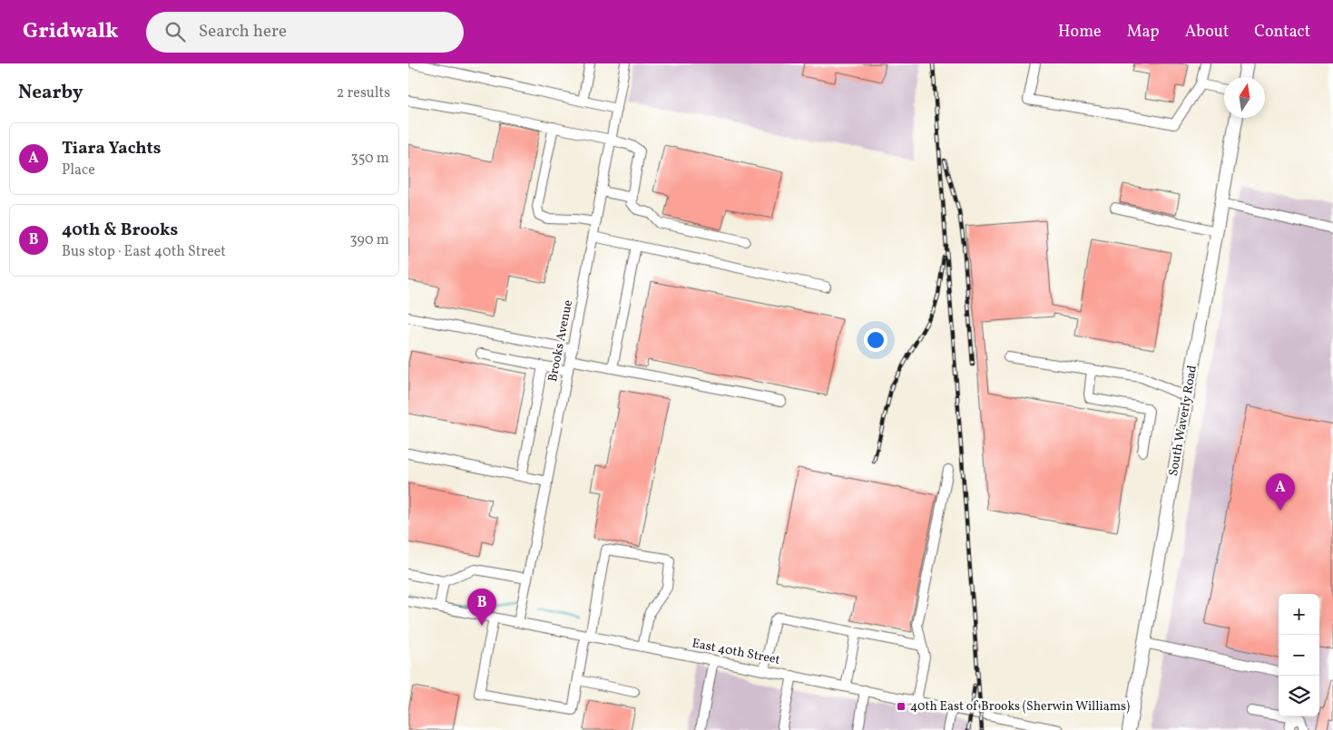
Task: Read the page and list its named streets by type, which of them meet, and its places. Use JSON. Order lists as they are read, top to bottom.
{
  "streets": {
    "main road": ["South Waverly Road"],
    "street": ["Brooks Avenue", "East 40th Street"]
  },
  "crossings": [
    ["Brooks Avenue", "East 40th Street"]
  ],
  "places": {
    "transit": ["40th East of Brooks (Sherwin Williams)"]
  },
  "north": "top",
  "page": {
    "header": "Gridwalk",
    "search": "Search here",
    "nav": [
      "Home",
      "Map",
      "About",
      "Contact"
    ],
    "heading": ["Nearby", "2 results"],
    "list": [
      {
        "mark": "A",
        "name": "Tiara Yachts",
        "note": "Place",
        "value": "350 m"
      },
      {
        "mark": "B",
        "name": "40th & Brooks",
        "note": "Bus stop · East 40th Street",
        "value": "390 m"
      }
    ],
    "pins": ["A", "B"],
    "map_buttons": ["+", "−"]
  }
}
